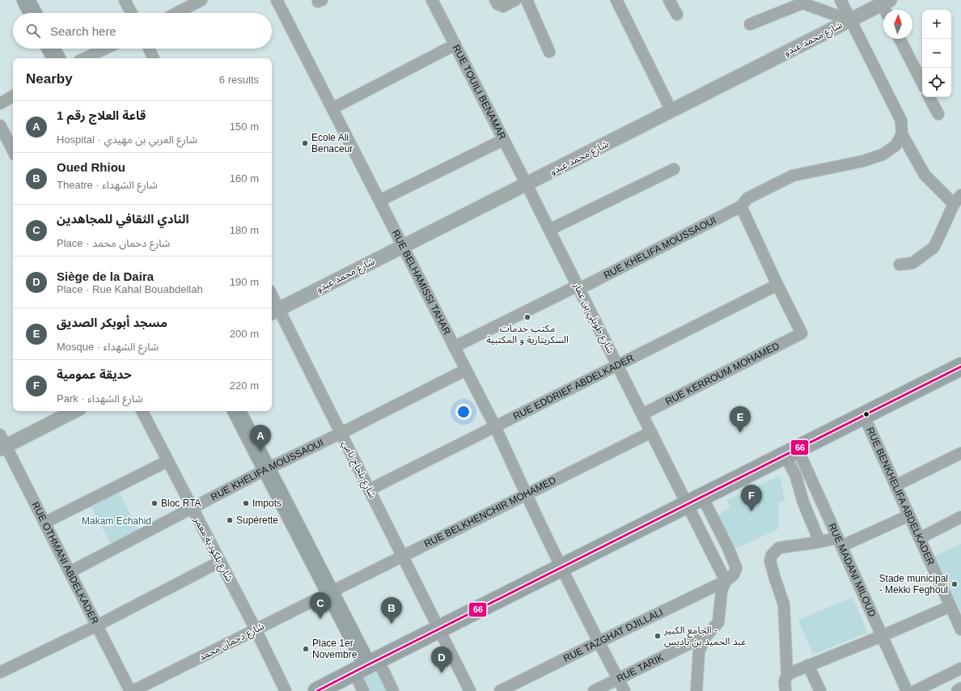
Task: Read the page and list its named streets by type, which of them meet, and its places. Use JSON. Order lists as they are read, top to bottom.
{
  "streets": {
    "street": [
      "شارع محمد عبدو",
      "RUE TOUILI BENAMAR",
      "RUE KHELIFA MOUSSAOUI",
      "RUE BELHAMISSI TAHAR",
      "شارع طويلي بن عمار",
      "RUE KERROUM MOHAMED",
      "RUE EDDRIEF ABDELKADER",
      "شارع بلحاج تامي",
      "RUE BENKHELIFA ABDELKADER",
      "RUE BELKHENCHIR MOHAMED",
      "شارع بلكودية معمر",
      "RUE OTHMANI ABDELKADER",
      "RUE MADANI MILOUD",
      "RUE TAZGHAT DJILLALI",
      "شارع دحمان محمد",
      "RUE TARIK"
    ]
  },
  "crossings": [
    ["شارع محمد عبدو", "RUE TOUILI BENAMAR"],
    ["شارع محمد عبدو", "RUE BELHAMISSI TAHAR"],
    ["شارع محمد عبدو", "شارع طويلي بن عمار"],
    ["شارع محمد عبدو", "شارع بلحاج تامي"],
    ["RUE TOUILI BENAMAR", "شارع طويلي بن عمار"],
    ["RUE KHELIFA MOUSSAOUI", "RUE BELHAMISSI TAHAR"],
    ["RUE KHELIFA MOUSSAOUI", "شارع طويلي بن عمار"],
    ["RUE KHELIFA MOUSSAOUI", "شارع بلحاج تامي"],
    ["RUE KHELIFA MOUSSAOUI", "شارع بلكودية معمر"],
    ["RUE KHELIFA MOUSSAOUI", "RUE OTHMANI ABDELKADER"],
    ["RUE BELHAMISSI TAHAR", "RUE EDDRIEF ABDELKADER"],
    ["RUE BELHAMISSI TAHAR", "RUE BELKHENCHIR MOHAMED"],
    ["RUE BELHAMISSI TAHAR", "RUE TAZGHAT DJILLALI"],
    ["RUE BELHAMISSI TAHAR", "RUE TARIK"],
    ["شارع طويلي بن عمار", "RUE KERROUM MOHAMED"],
    ["شارع طويلي بن عمار", "RUE EDDRIEF ABDELKADER"],
    ["شارع طويلي بن عمار", "RUE BELKHENCHIR MOHAMED"],
    ["RUE KERROUM MOHAMED", "RUE EDDRIEF ABDELKADER"],
    ["RUE EDDRIEF ABDELKADER", "شارع بلحاج تامي"],
    ["شارع بلحاج تامي", "RUE BELKHENCHIR MOHAMED"],
    ["RUE BELKHENCHIR MOHAMED", "شارع دحمان محمد"],
    ["شارع بلكودية معمر", "شارع دحمان محمد"],
    ["RUE OTHMANI ABDELKADER", "شارع دحمان محمد"]
  ],
  "parks": ["Makam Echahid"],
  "places": [
    "Ecole Ali Benaceur",
    "مكتب خدمات السكريتارية و المكتبية",
    "Bloc RTA",
    "Impots",
    "Supérette",
    "Stade municipal - Mekki Feghoul",
    "الجامع الكبير - عبد الحميد بن باديس",
    "Place 1er Novembre"
  ],
  "lines": ["transit line 66"],
  "north": "top",
  "page": {
    "map_buttons": ["+", "−"],
    "search": "Search here",
    "heading": ["Nearby", "6 results"],
    "list": [
      {
        "mark": "A",
        "name": "قاعة العلاج رقم 1",
        "note": "Hospital · شارع العربي بن مهيدي",
        "value": "150 m"
      },
      {
        "mark": "B",
        "name": "Oued Rhiou",
        "note": "Theatre · شارع الشهداء",
        "value": "160 m"
      },
      {
        "mark": "C",
        "name": "النادي الثقافي للمجاهدين",
        "note": "Place · شارع دحمان محمد",
        "value": "180 m"
      },
      {
        "mark": "D",
        "name": "Siège de la Daira",
        "note": "Place · Rue Kahal Bouabdellah",
        "value": "190 m"
      },
      {
        "mark": "E",
        "name": "مسجد أبوبكر الصديق",
        "note": "Mosque · شارع الشهداء",
        "value": "200 m"
      },
      {
        "mark": "F",
        "name": "حديقة عمومية",
        "note": "Park · شارع الشهداء",
        "value": "220 m"
      }
    ],
    "pins": [
      "E",
      "A",
      "F",
      "C",
      "B",
      "D"
    ]
  }
}
